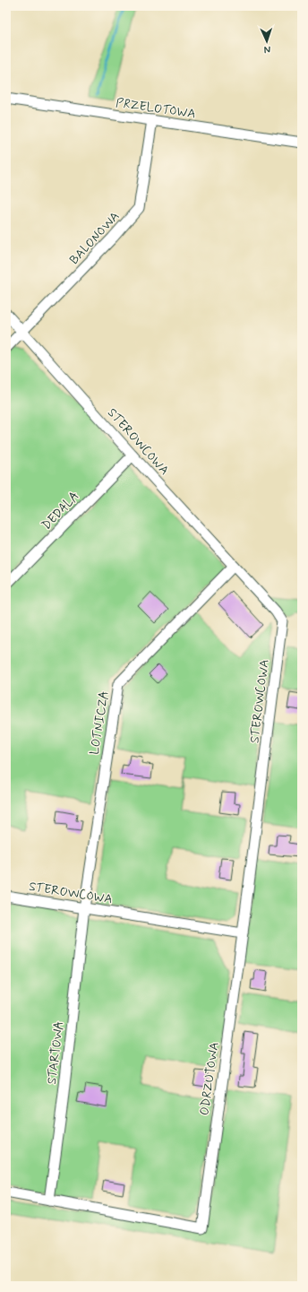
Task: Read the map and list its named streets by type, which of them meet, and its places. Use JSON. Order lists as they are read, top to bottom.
{
  "streets": {
    "street": [
      "PRZELOTOWA",
      "BALONOWA",
      "STEROWCOWA",
      "DEDALA",
      "LOTNICZA",
      "STARTOWA",
      "ODRZUTOWA"
    ]
  },
  "crossings": [
    ["PRZELOTOWA", "BALONOWA"],
    ["BALONOWA", "STEROWCOWA"],
    ["STEROWCOWA", "DEDALA"],
    ["STEROWCOWA", "LOTNICZA"],
    ["STEROWCOWA", "STARTOWA"],
    ["STEROWCOWA", "ODRZUTOWA"],
    ["LOTNICZA", "STARTOWA"],
    ["STARTOWA", "ODRZUTOWA"]
  ],
  "north": "bottom"
}
